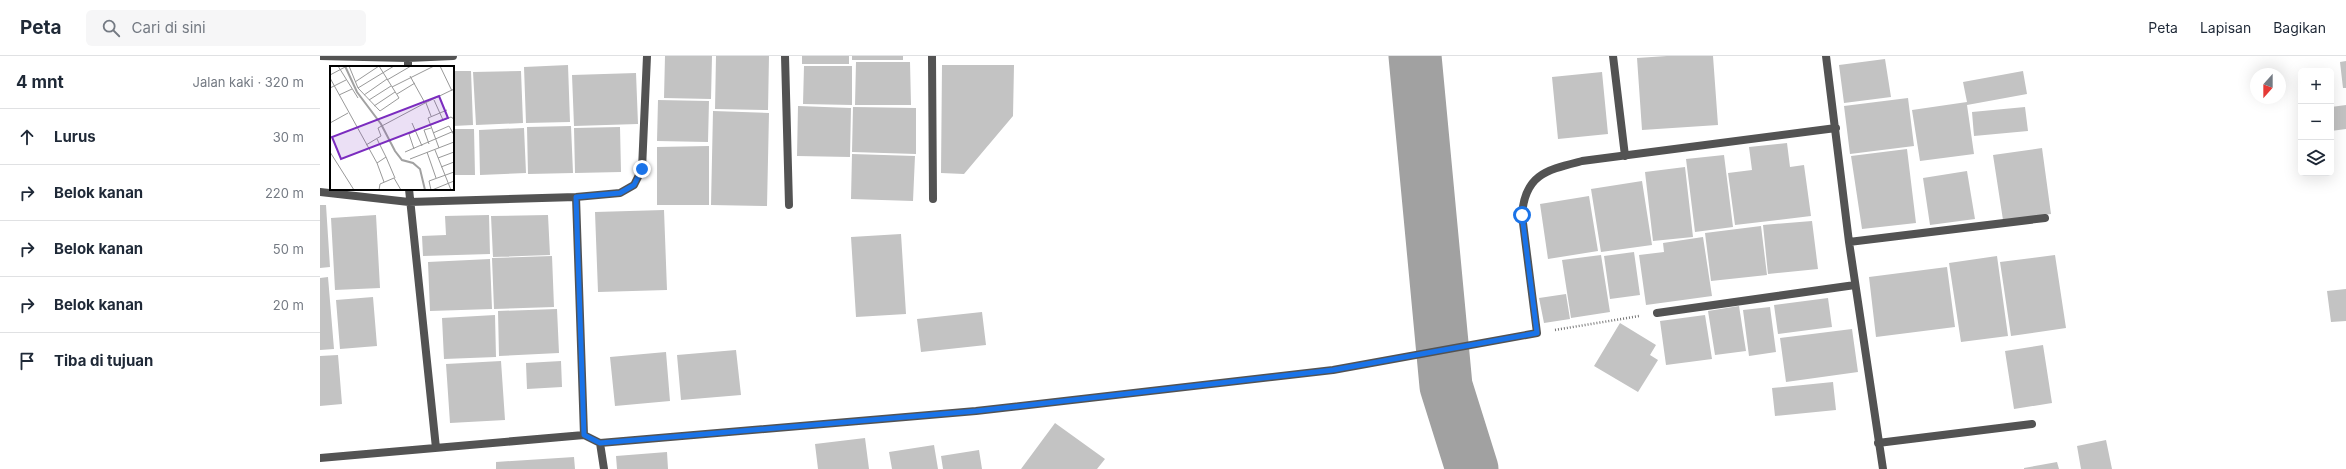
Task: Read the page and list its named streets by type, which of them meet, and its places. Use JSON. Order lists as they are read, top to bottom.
{
  "north": "bottom",
  "page": {
    "header": "Peta",
    "search": "Cari di sini",
    "nav": ["Peta", "Lapisan", "Bagikan"],
    "heading": ["4 mnt", "Jalan kaki · 320 m"],
    "map_buttons": ["+", "−"],
    "list": [
      ["Lurus", "30 m"],
      ["Belok kanan", "220 m"],
      ["Belok kanan", "50 m"],
      ["Belok kanan", "20 m"],
      "Tiba di tujuan"
    ]
  }
}
